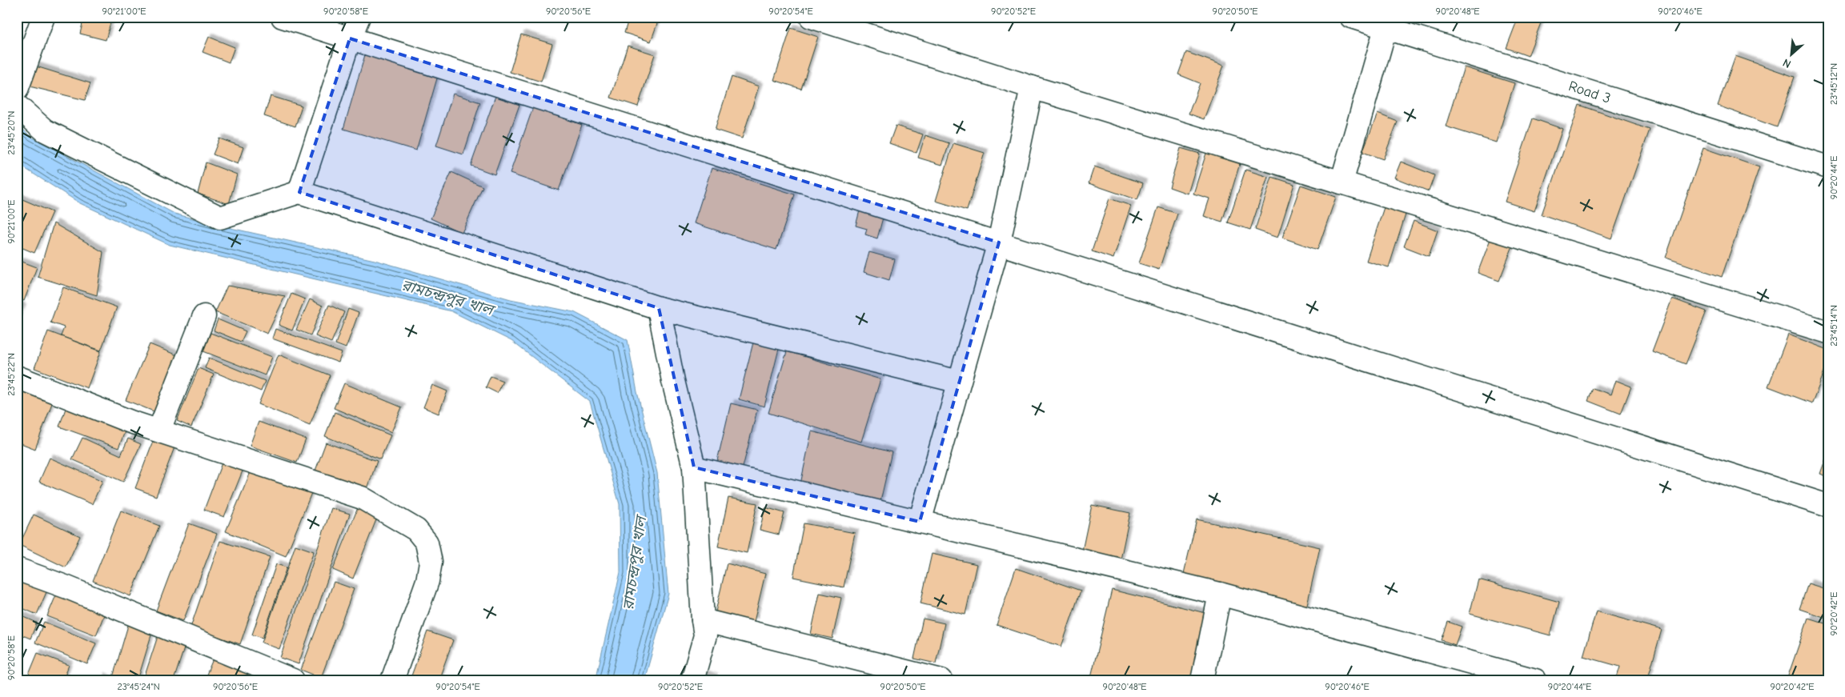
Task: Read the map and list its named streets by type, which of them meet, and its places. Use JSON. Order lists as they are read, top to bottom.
{
  "streets": {
    "street": ["Road 3"]
  },
  "water": ["রামচন্দ্রপুর খাল"],
  "north": "bottom left",
  "coordinates": [
    "90°21'00\"E",
    "90°20'58\"E",
    "90°20'56\"E",
    "90°20'54\"E",
    "90°20'52\"E",
    "90°20'50\"E",
    "90°20'48\"E",
    "90°20'46\"E",
    "23°45'12\"N",
    "23°45'20\"N",
    "90°20'44\"E",
    "23°45'14\"N",
    "23°45'22\"N",
    "90°20'42\"E",
    "23°45'24\"N"
  ]
}
